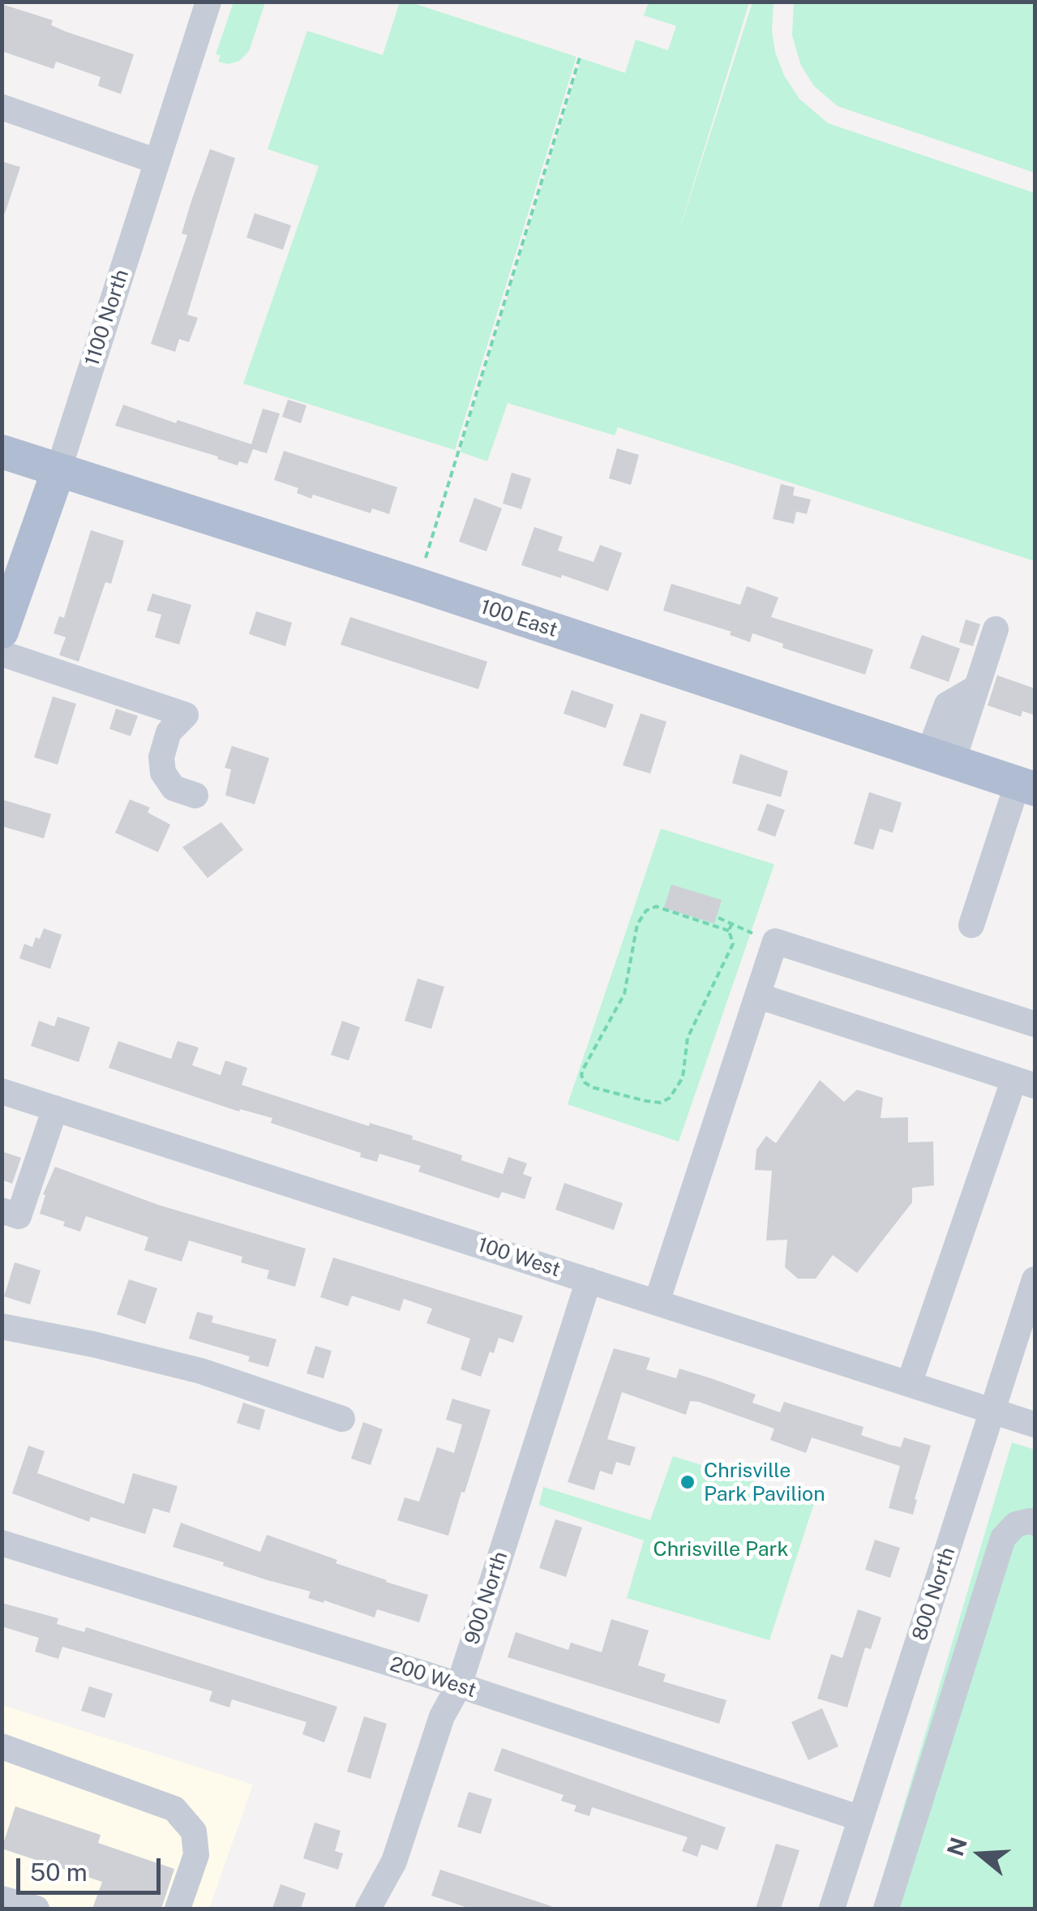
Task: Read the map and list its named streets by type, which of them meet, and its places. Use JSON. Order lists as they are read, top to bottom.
{
  "streets": {
    "main road": ["1100 North", "100 East"],
    "street": [
      "100 West",
      "800 North",
      "900 North",
      "200 West"
    ]
  },
  "crossings": [
    ["1100 North", "100 East"],
    ["100 West", "800 North"],
    ["100 West", "900 North"],
    ["800 North", "200 West"],
    ["900 North", "200 West"]
  ],
  "parks": ["Chrisville Park"],
  "places": ["Chrisville Park Pavilion"],
  "scale_bar": "50 m",
  "north": "left"
}
